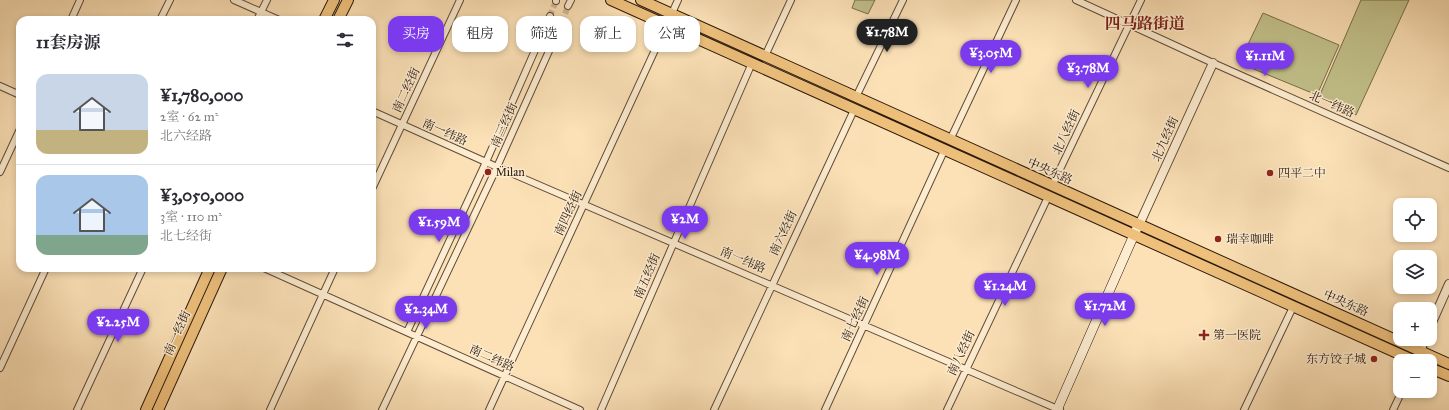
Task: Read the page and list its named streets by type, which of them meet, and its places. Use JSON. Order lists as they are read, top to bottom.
{
  "streets": {
    "main road": ["中央东路", "南一经街"],
    "street": [
      "南二经街",
      "北一纬路",
      "南三经街",
      "南一纬路",
      "北八经街",
      "北九经街",
      "南四经街",
      "南六经街",
      "南五经街",
      "南七经街",
      "南八经街",
      "南二纬路"
    ]
  },
  "crossings": [
    ["南二经街", "南一纬路"],
    ["北一纬路", "北八经街"],
    ["北一纬路", "北九经街"],
    ["南三经街", "南一纬路"],
    ["南三经街", "南二纬路"],
    ["南一纬路", "南四经街"],
    ["南一纬路", "南六经街"],
    ["南一纬路", "南五经街"],
    ["南一纬路", "南七经街"],
    ["南一纬路", "南八经街"],
    ["北八经街", "中央东路"],
    ["北九经街", "中央东路"],
    ["中央东路", "南四经街"],
    ["中央东路", "南六经街"],
    ["中央东路", "南五经街"],
    ["中央东路", "南七经街"],
    ["中央东路", "南八经街"],
    ["南四经街", "南二纬路"]
  ],
  "districts": ["四马路街道"],
  "places": {
    "other": [
      "M̈ilan",
      "四平二中",
      "瑞幸咖啡",
      "东方饺子城"
    ],
    "health": ["第一医院"]
  },
  "page": {
    "chip": [
      "买房",
      "租房",
      "筛选",
      "新上",
      "公寓"
    ],
    "heading": "11套房源",
    "price": [
      "¥1.78M",
      "¥3.05M",
      "¥1.11M",
      "¥3.78M",
      "¥2M",
      "¥1.59M",
      "¥4.98M",
      "¥1.24M",
      "¥1.72M",
      "¥2.34M",
      "¥2.25M"
    ],
    "list": [
      {
        "name": "¥1,780,000",
        "note": "2室 · 62 m² · 北六经路"
      },
      {
        "name": "¥3,050,000",
        "note": "3室 · 110 m² · 北七经街"
      }
    ],
    "map_buttons": ["+", "−"]
  }
}
